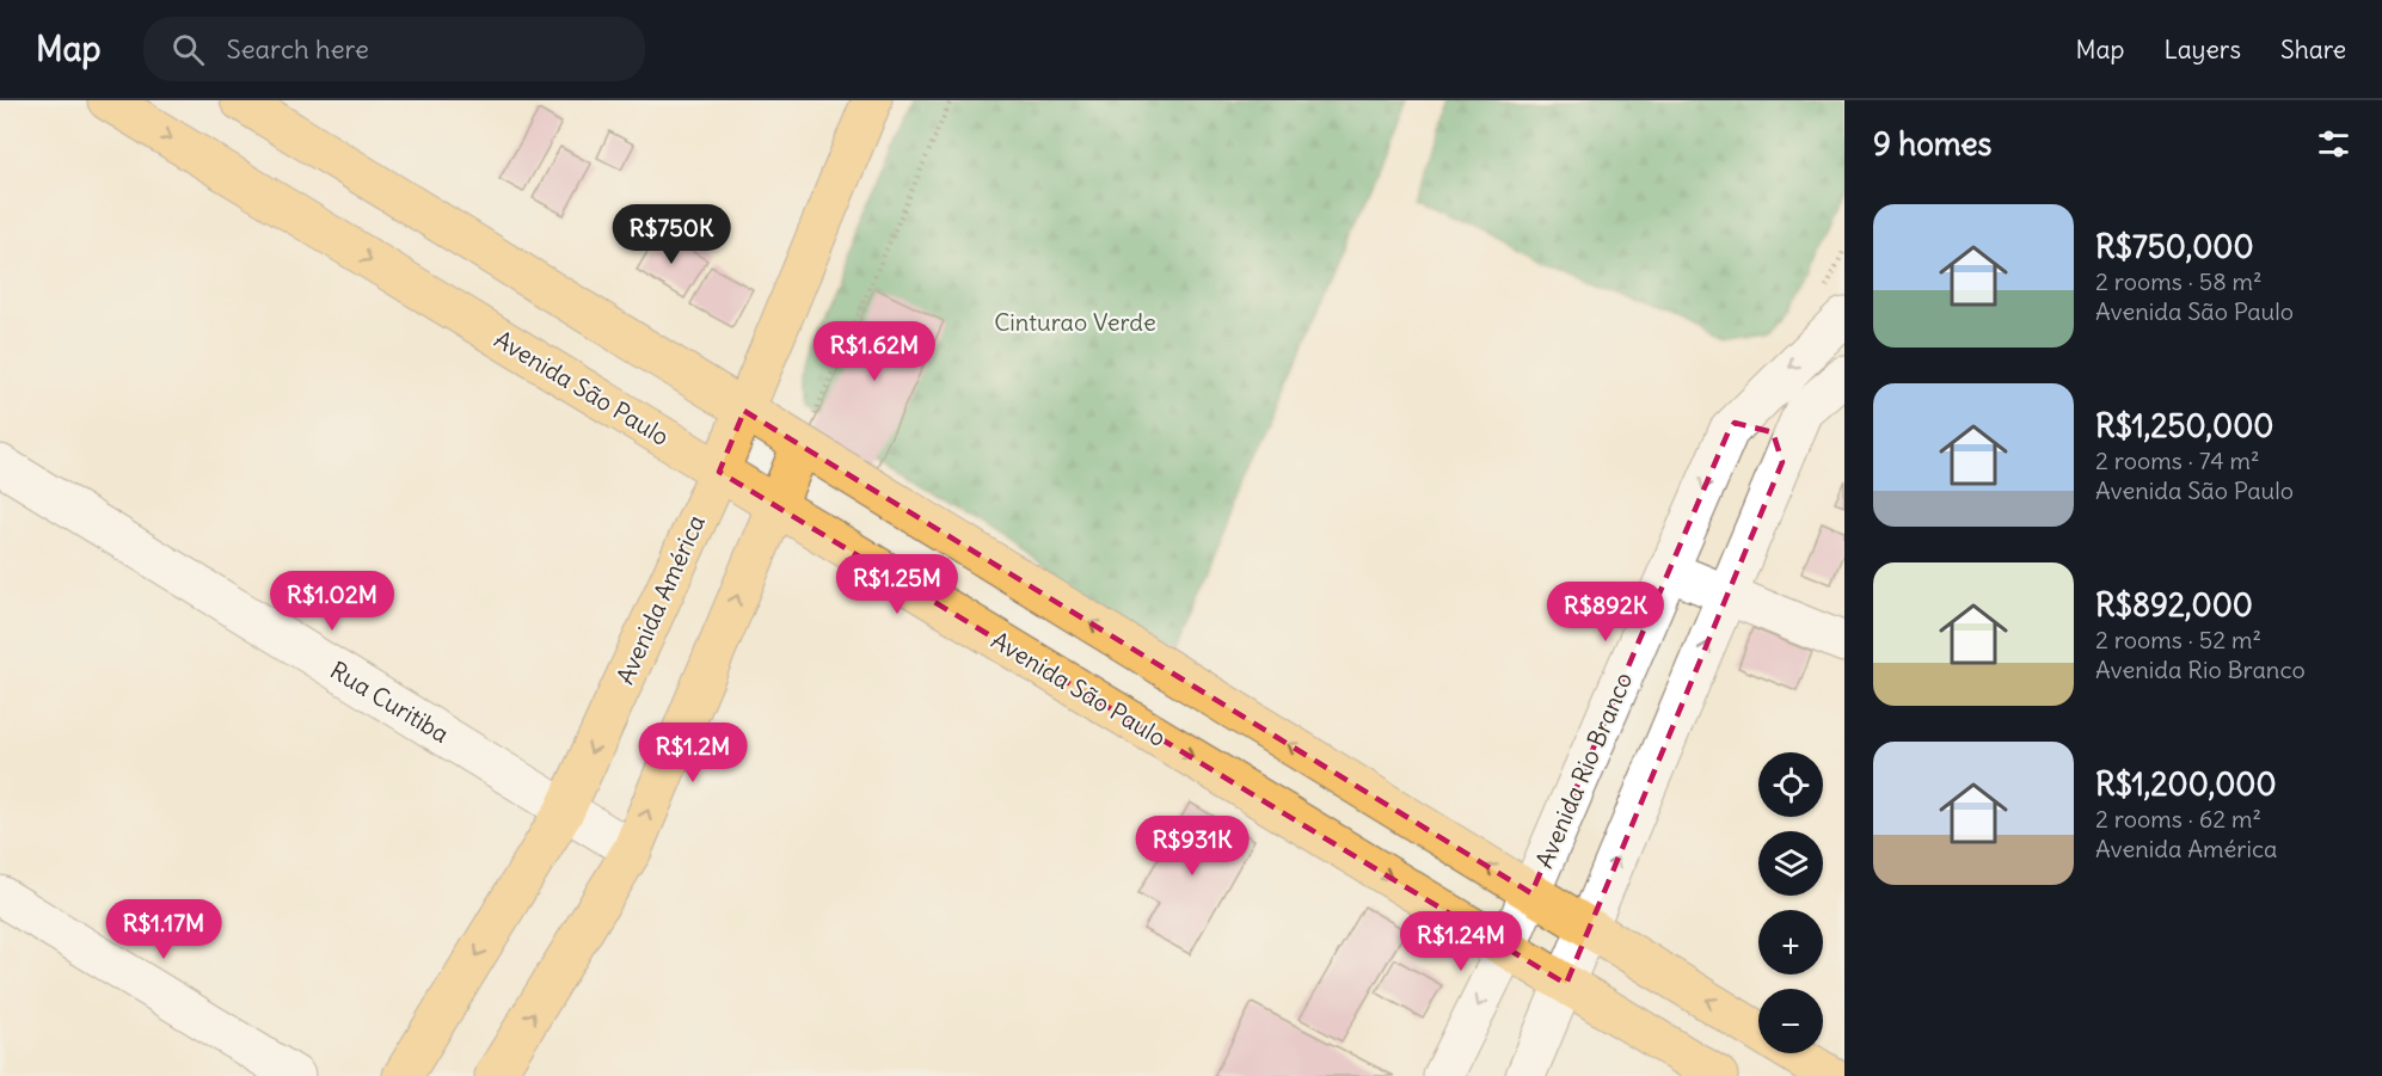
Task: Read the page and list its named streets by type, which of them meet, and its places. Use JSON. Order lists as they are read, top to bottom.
{
  "streets": {
    "main road": ["Avenida São Paulo", "Avenida América"],
    "street": ["Rua Curitiba", "Avenida Rio Branco"]
  },
  "crossings": [
    ["Avenida São Paulo", "Avenida América"],
    ["Avenida São Paulo", "Avenida Rio Branco"],
    ["Avenida América", "Rua Curitiba"]
  ],
  "parks": ["Cinturao Verde"],
  "page": {
    "header": "Map",
    "search": "Search here",
    "nav": ["Map", "Layers", "Share"],
    "heading": "9 homes",
    "list": [
      {
        "name": "R$750,000",
        "note": "2 rooms · 58 m² · Avenida São Paulo"
      },
      {
        "name": "R$1,250,000",
        "note": "2 rooms · 74 m² · Avenida São Paulo"
      },
      {
        "name": "R$892,000",
        "note": "2 rooms · 52 m² · Avenida Rio Branco"
      },
      {
        "name": "R$1,200,000",
        "note": "2 rooms · 62 m² · Avenida América"
      }
    ],
    "price": [
      "R$750K",
      "R$1.62M",
      "R$1.25M",
      "R$1.02M",
      "R$892K",
      "R$1.2M",
      "R$931K",
      "R$1.17M",
      "R$1.24M"
    ],
    "map_buttons": ["+", "−"]
  }
}
